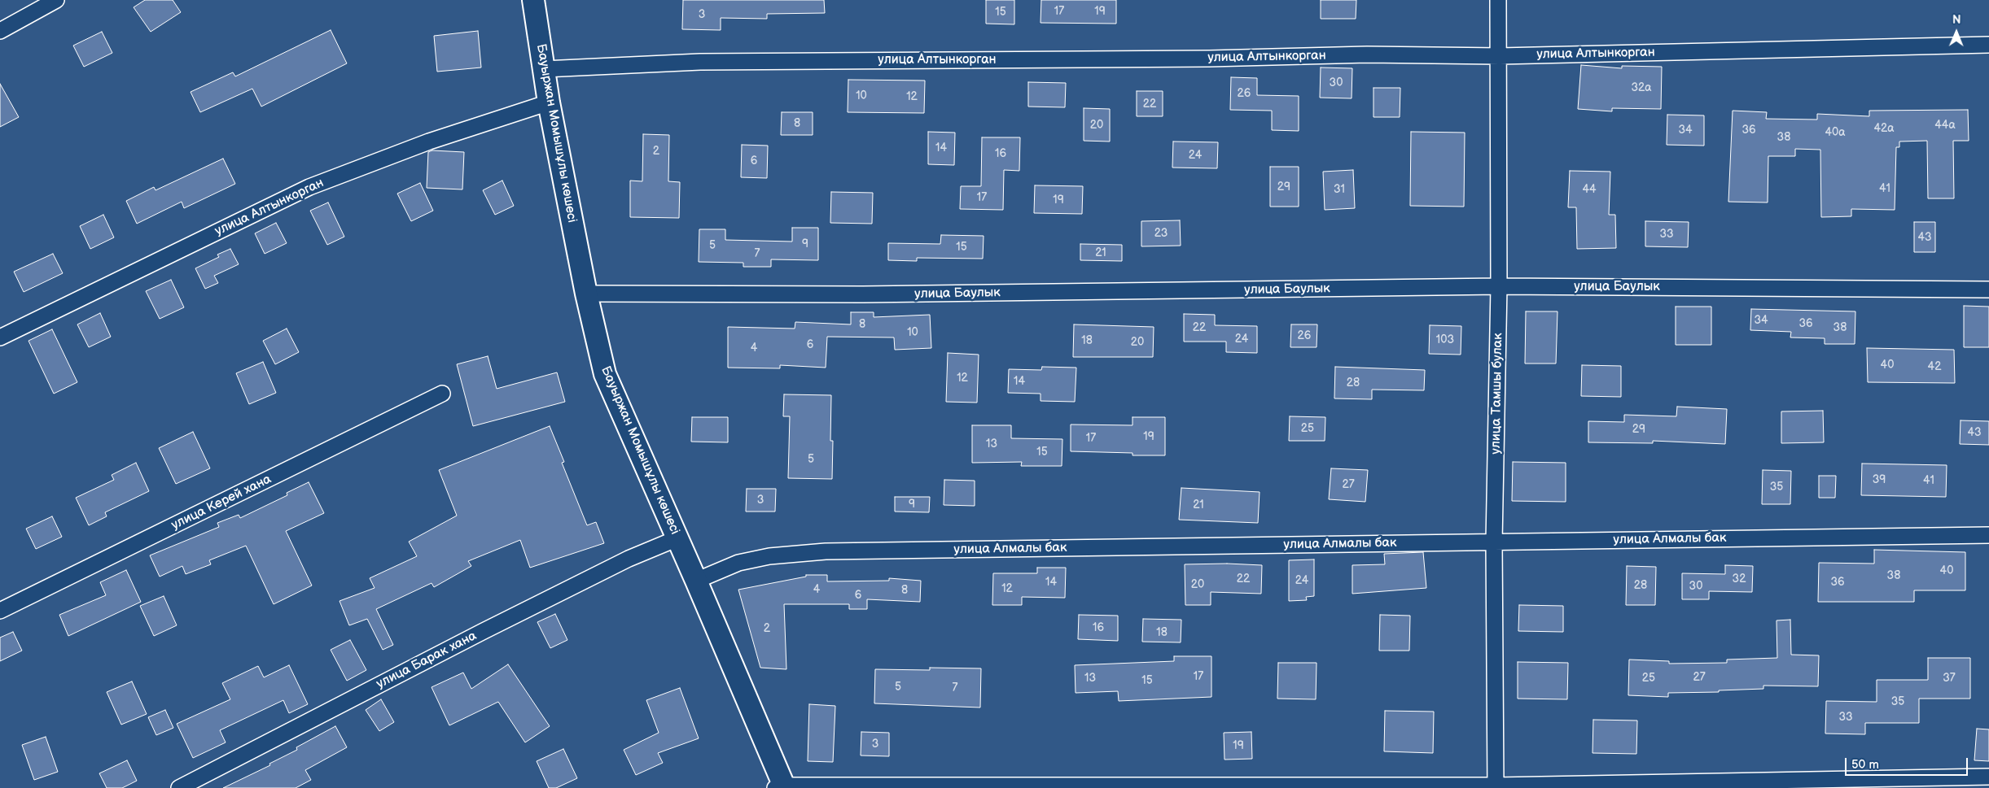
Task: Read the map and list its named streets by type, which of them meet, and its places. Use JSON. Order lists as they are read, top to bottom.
{
  "streets": {
    "street": [
      "улица Алтынкорган",
      "Бауыржан Момышұлы көшесі",
      "улица Баулык",
      "улица Тамшы булак",
      "улица Керей хана",
      "улица Алмалы бак",
      "улица Барак хана"
    ]
  },
  "crossings": [
    ["улица Алтынкорган", "Бауыржан Момышұлы көшесі"],
    ["улица Алтынкорган", "улица Тамшы булак"],
    ["Бауыржан Момышұлы көшесі", "улица Баулык"],
    ["Бауыржан Момышұлы көшесі", "улица Алмалы бак"],
    ["Бауыржан Момышұлы көшесі", "улица Барак хана"],
    ["улица Баулык", "улица Тамшы булак"],
    ["улица Тамшы булак", "улица Алмалы бак"]
  ],
  "house_numbers": [
    "17",
    "19",
    "15",
    "3",
    "30",
    "32а",
    "26",
    "10",
    "12",
    "22",
    "8",
    "20",
    "44а",
    "42а",
    "34",
    "36",
    "40а",
    "38",
    "14",
    "2",
    "16",
    "24",
    "6",
    "29",
    "41",
    "31",
    "44",
    "17",
    "19",
    "23",
    "33",
    "43",
    "9",
    "5",
    "15",
    "21",
    "7",
    "34",
    "36",
    "8",
    "22",
    "38",
    "10",
    "26",
    "24",
    "103",
    "18",
    "20",
    "6",
    "4",
    "40",
    "42",
    "12",
    "14",
    "28",
    "25",
    "29",
    "43",
    "19",
    "17",
    "13",
    "15",
    "5",
    "39",
    "41",
    "27",
    "35",
    "3",
    "9",
    "21",
    "40",
    "38",
    "22",
    "32",
    "24",
    "14",
    "36",
    "20",
    "28",
    "30",
    "12",
    "4",
    "8",
    "6",
    "16",
    "2",
    "18",
    "17",
    "27",
    "13",
    "25",
    "37",
    "15",
    "5",
    "7",
    "35",
    "33",
    "3",
    "19"
  ],
  "scale_bar": "50 m",
  "north": "top"
}
